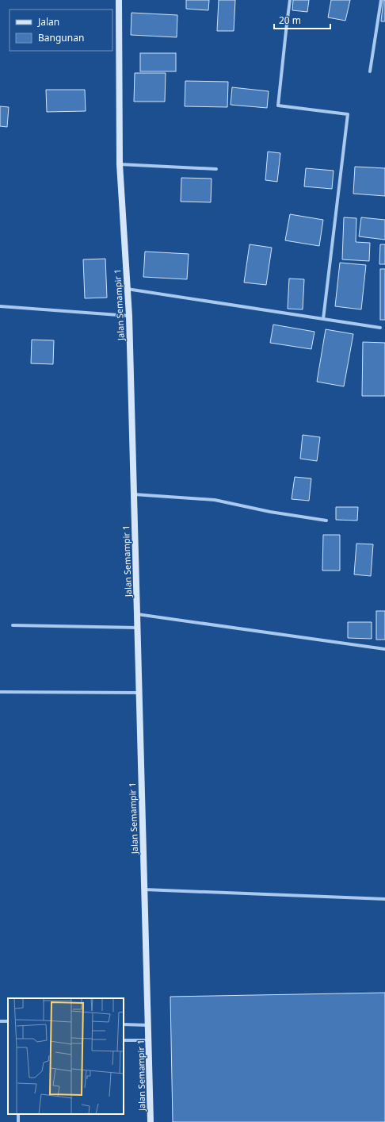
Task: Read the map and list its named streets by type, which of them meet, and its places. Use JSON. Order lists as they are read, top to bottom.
{
  "streets": {
    "street": ["Jalan Semampir 1"]
  },
  "legend": ["Jalan", "Bangunan"],
  "scale_bar": "20 m"
}
